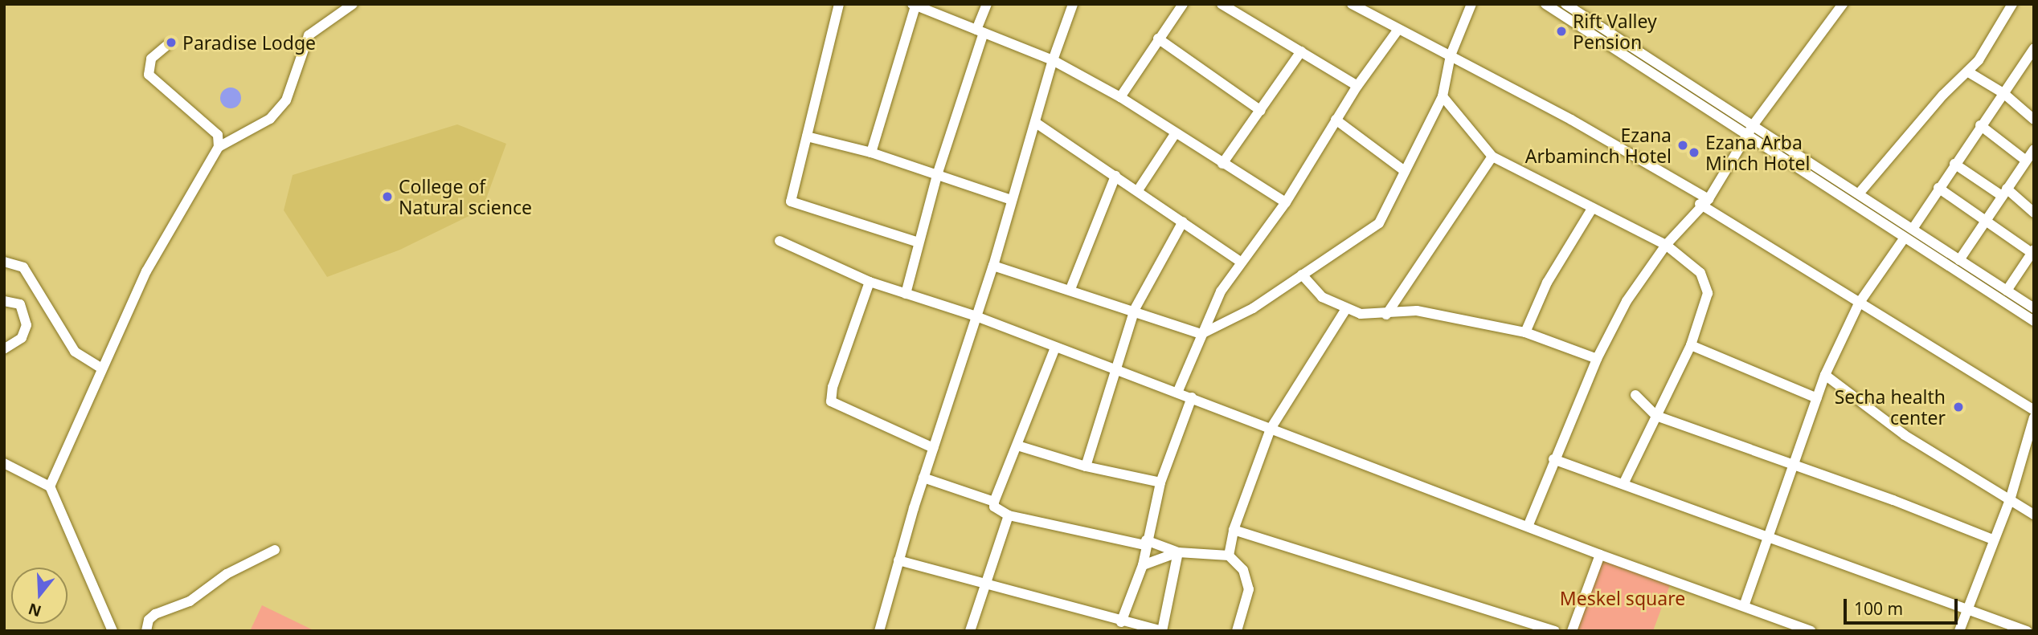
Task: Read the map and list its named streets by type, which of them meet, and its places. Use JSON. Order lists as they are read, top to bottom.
{
  "parks": ["Meskel square"],
  "places": [
    "Rift Valley Pension",
    "Paradise Lodge",
    "Ezana Arbaminch Hotel",
    "Ezana Arba Minch Hotel",
    "College of Natural science",
    "Secha health center"
  ],
  "scale_bar": "100 m",
  "north": "bottom"
}
